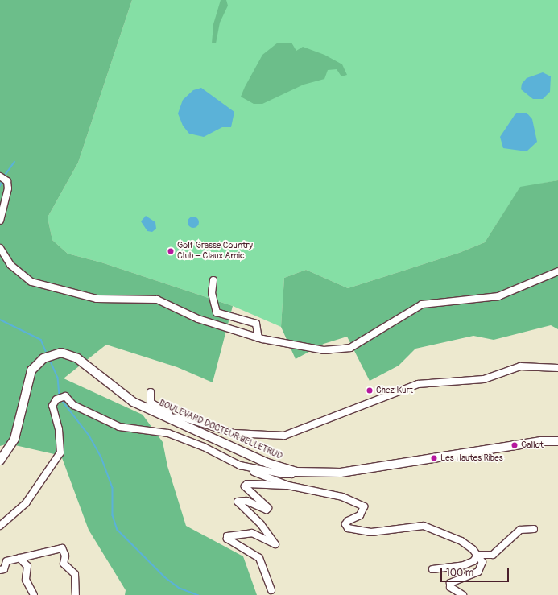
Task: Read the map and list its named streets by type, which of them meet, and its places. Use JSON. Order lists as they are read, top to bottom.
{
  "streets": {
    "main road": ["BOULEVARD DOCTEUR BELLETRUD"]
  },
  "places": [
    "Golf Grasse Country Club – Claux Amic",
    "Chez Kurt",
    "Gallot",
    "Les Hautes Ribes"
  ],
  "scale_bar": "100 m"
}
